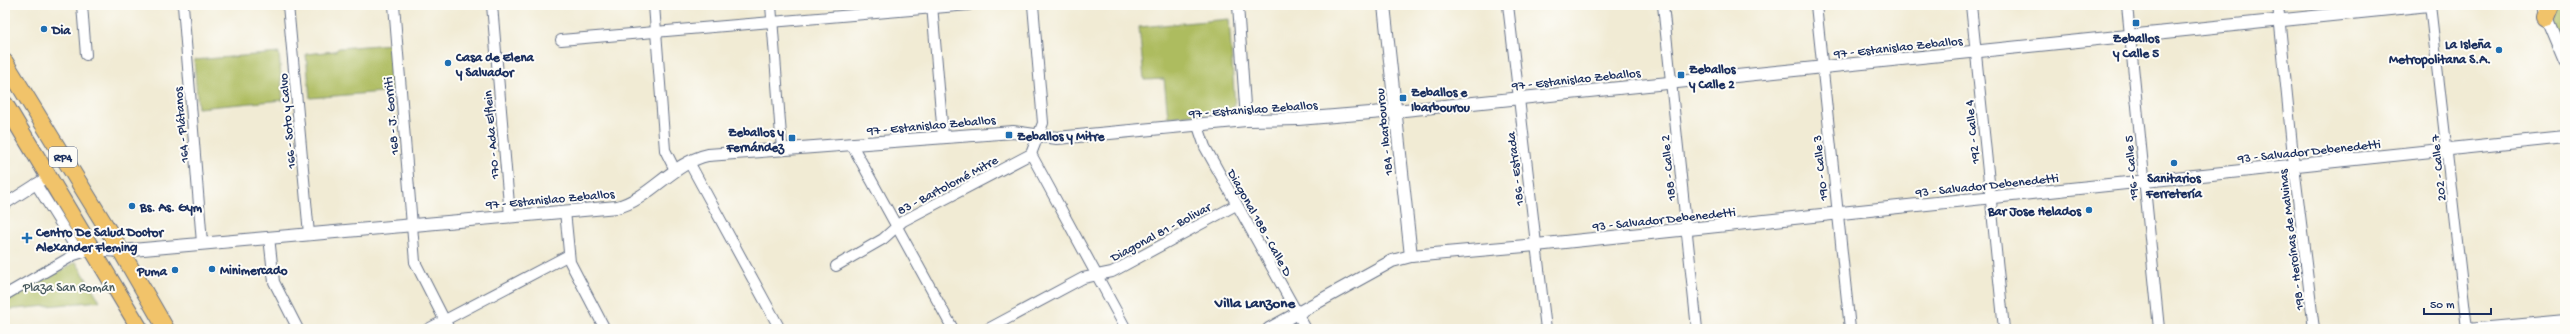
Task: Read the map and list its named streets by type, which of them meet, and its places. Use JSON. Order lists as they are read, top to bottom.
{
  "streets": {
    "main road": ["RP4"],
    "street": [
      "97 - Estanislao Zeballos",
      "168 - J. Gorriti",
      "166 - Soto y Calvo",
      "164 - Plátanos",
      "184 - Ibarbourou",
      "192 - Calle 4",
      "170 - Ada Elflein",
      "93 - Salvador Debenedetti",
      "188 - Calle 2",
      "190 - Calle 3",
      "196 - Calle 5",
      "202 - Calle 7",
      "186 - Estrada",
      "83 - Bartolomé Mitre",
      "Diagonal 188 - Calle D",
      "Diagonal 81 - Bolivar",
      "198 - Heroínas de Malvinas"
    ]
  },
  "crossings": [
    ["97 - Estanislao Zeballos", "168 - J. Gorriti"],
    ["97 - Estanislao Zeballos", "166 - Soto y Calvo"],
    ["97 - Estanislao Zeballos", "164 - Plátanos"],
    ["97 - Estanislao Zeballos", "184 - Ibarbourou"],
    ["97 - Estanislao Zeballos", "192 - Calle 4"],
    ["97 - Estanislao Zeballos", "170 - Ada Elflein"],
    ["97 - Estanislao Zeballos", "RP4"],
    ["97 - Estanislao Zeballos", "188 - Calle 2"],
    ["97 - Estanislao Zeballos", "190 - Calle 3"],
    ["97 - Estanislao Zeballos", "196 - Calle 5"],
    ["97 - Estanislao Zeballos", "202 - Calle 7"],
    ["97 - Estanislao Zeballos", "186 - Estrada"],
    ["97 - Estanislao Zeballos", "Diagonal 188 - Calle D"],
    ["97 - Estanislao Zeballos", "198 - Heroínas de Malvinas"],
    ["184 - Ibarbourou", "93 - Salvador Debenedetti"],
    ["192 - Calle 4", "93 - Salvador Debenedetti"],
    ["93 - Salvador Debenedetti", "188 - Calle 2"],
    ["93 - Salvador Debenedetti", "190 - Calle 3"],
    ["93 - Salvador Debenedetti", "196 - Calle 5"],
    ["93 - Salvador Debenedetti", "202 - Calle 7"],
    ["93 - Salvador Debenedetti", "186 - Estrada"],
    ["93 - Salvador Debenedetti", "Diagonal 188 - Calle D"],
    ["93 - Salvador Debenedetti", "198 - Heroínas de Malvinas"],
    ["Diagonal 188 - Calle D", "Diagonal 81 - Bolivar"]
  ],
  "districts": ["Villa Lanzone"],
  "parks": ["Plaza San Román"],
  "places": {
    "transit": [
      "Zeballos y Calle 5",
      "Zeballos y Calle 2",
      "Zeballos e Ibarbourou",
      "Zeballos y Mitre",
      "Zeballos y Fernández"
    ],
    "other": [
      "Dia",
      "La Isleña Metropolitana S.A.",
      "Casa de Elena y Salvador",
      "Sanitarios Ferretería",
      "Bs. As. Gym",
      "Bar Jose Helados",
      "Minimercado",
      "Puma"
    ],
    "health": ["Centro De Salud Doctor Alexander Fleming"]
  },
  "scale_bar": "50 m"
}
